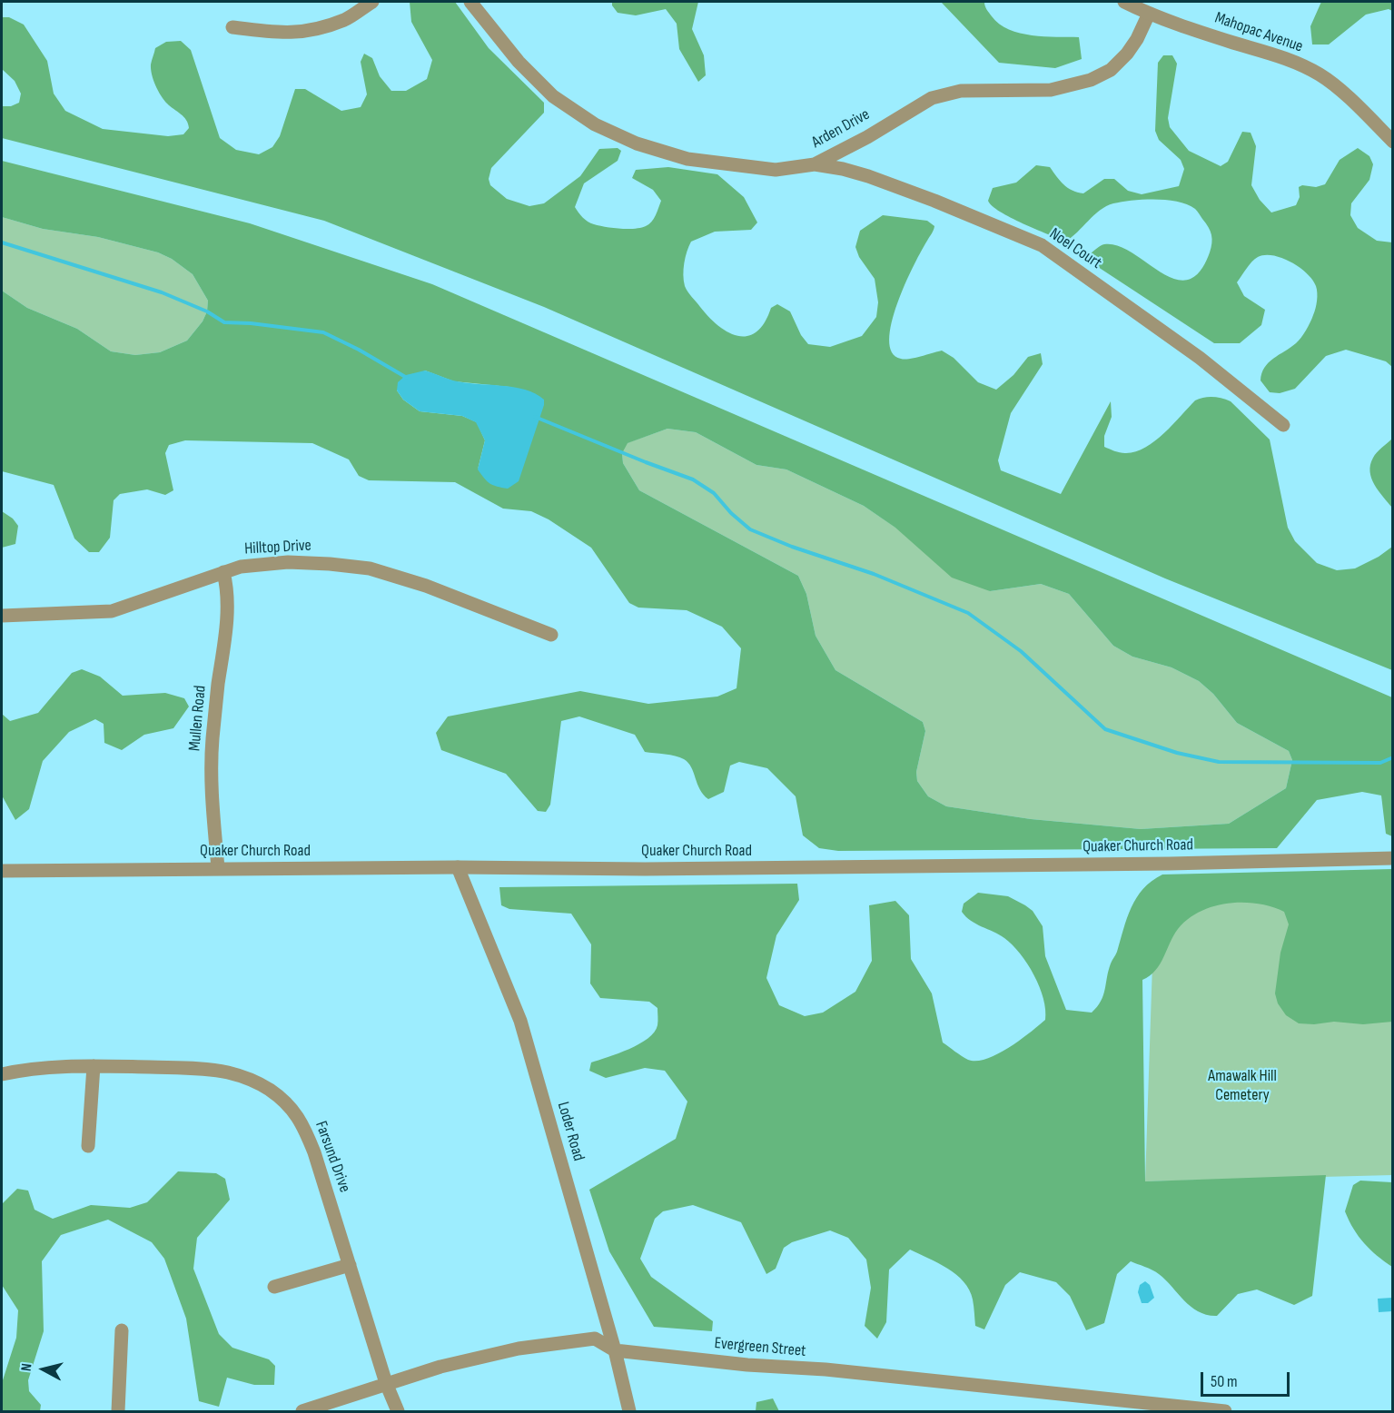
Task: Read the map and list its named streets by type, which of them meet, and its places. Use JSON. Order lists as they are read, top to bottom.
{
  "streets": {
    "street": [
      "Mahopac Avenue",
      "Arden Drive",
      "Noel Court",
      "Hilltop Drive",
      "Mullen Road",
      "Quaker Church Road",
      "Loder Road",
      "Farsund Drive",
      "Evergreen Street"
    ]
  },
  "crossings": [
    ["Mahopac Avenue", "Arden Drive"],
    ["Arden Drive", "Noel Court"],
    ["Hilltop Drive", "Mullen Road"],
    ["Mullen Road", "Quaker Church Road"],
    ["Quaker Church Road", "Loder Road"],
    ["Loder Road", "Evergreen Street"],
    ["Farsund Drive", "Evergreen Street"]
  ],
  "parks": ["Amawalk Hill Cemetery"],
  "scale_bar": "50 m",
  "north": "left"
}
